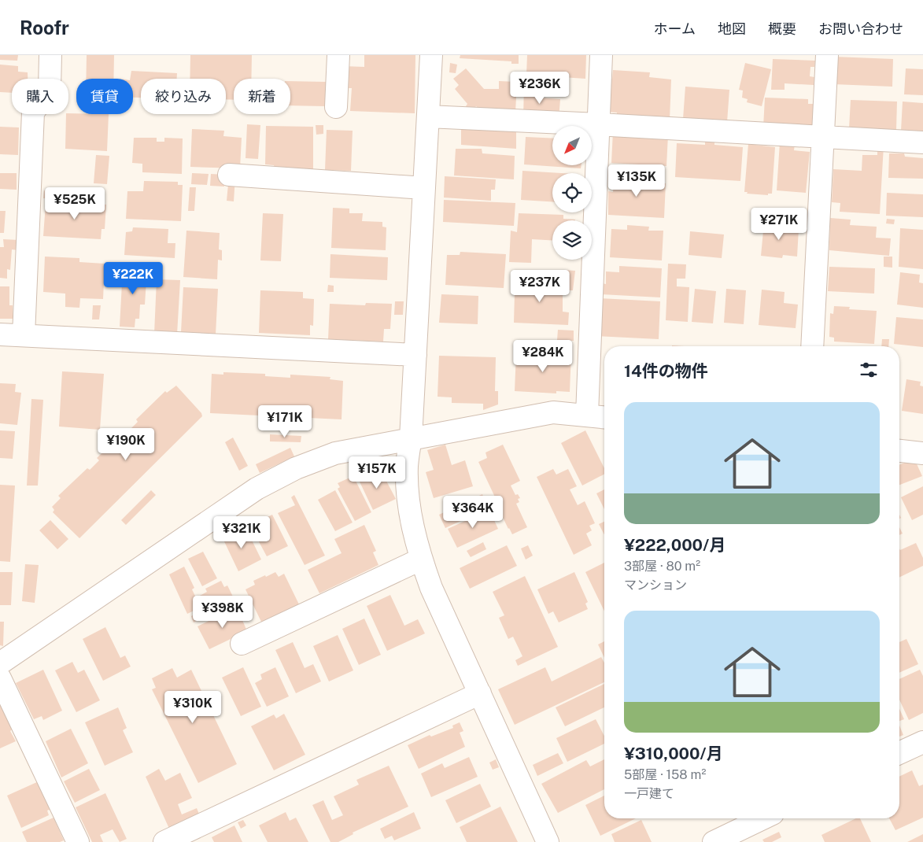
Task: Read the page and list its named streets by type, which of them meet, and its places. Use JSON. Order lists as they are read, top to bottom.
{
  "north": "bottom left",
  "page": {
    "header": "Roofr",
    "nav": [
      "ホーム",
      "地図",
      "概要",
      "お問い合わせ"
    ],
    "price": [
      "¥236K",
      "¥135K",
      "¥525K",
      "¥271K",
      "¥222K",
      "¥237K",
      "¥284K",
      "¥171K",
      "¥190K",
      "¥157K",
      "¥364K",
      "¥321K",
      "¥398K",
      "¥310K"
    ],
    "chip": [
      "購入",
      "賃貸",
      "絞り込み",
      "新着"
    ],
    "heading": "14件の物件",
    "list": [
      {
        "name": "¥222,000/月",
        "note": "3部屋 · 80 m² · マンション"
      },
      {
        "name": "¥310,000/月",
        "note": "5部屋 · 158 m² · 一戸建て"
      }
    ]
  }
}
